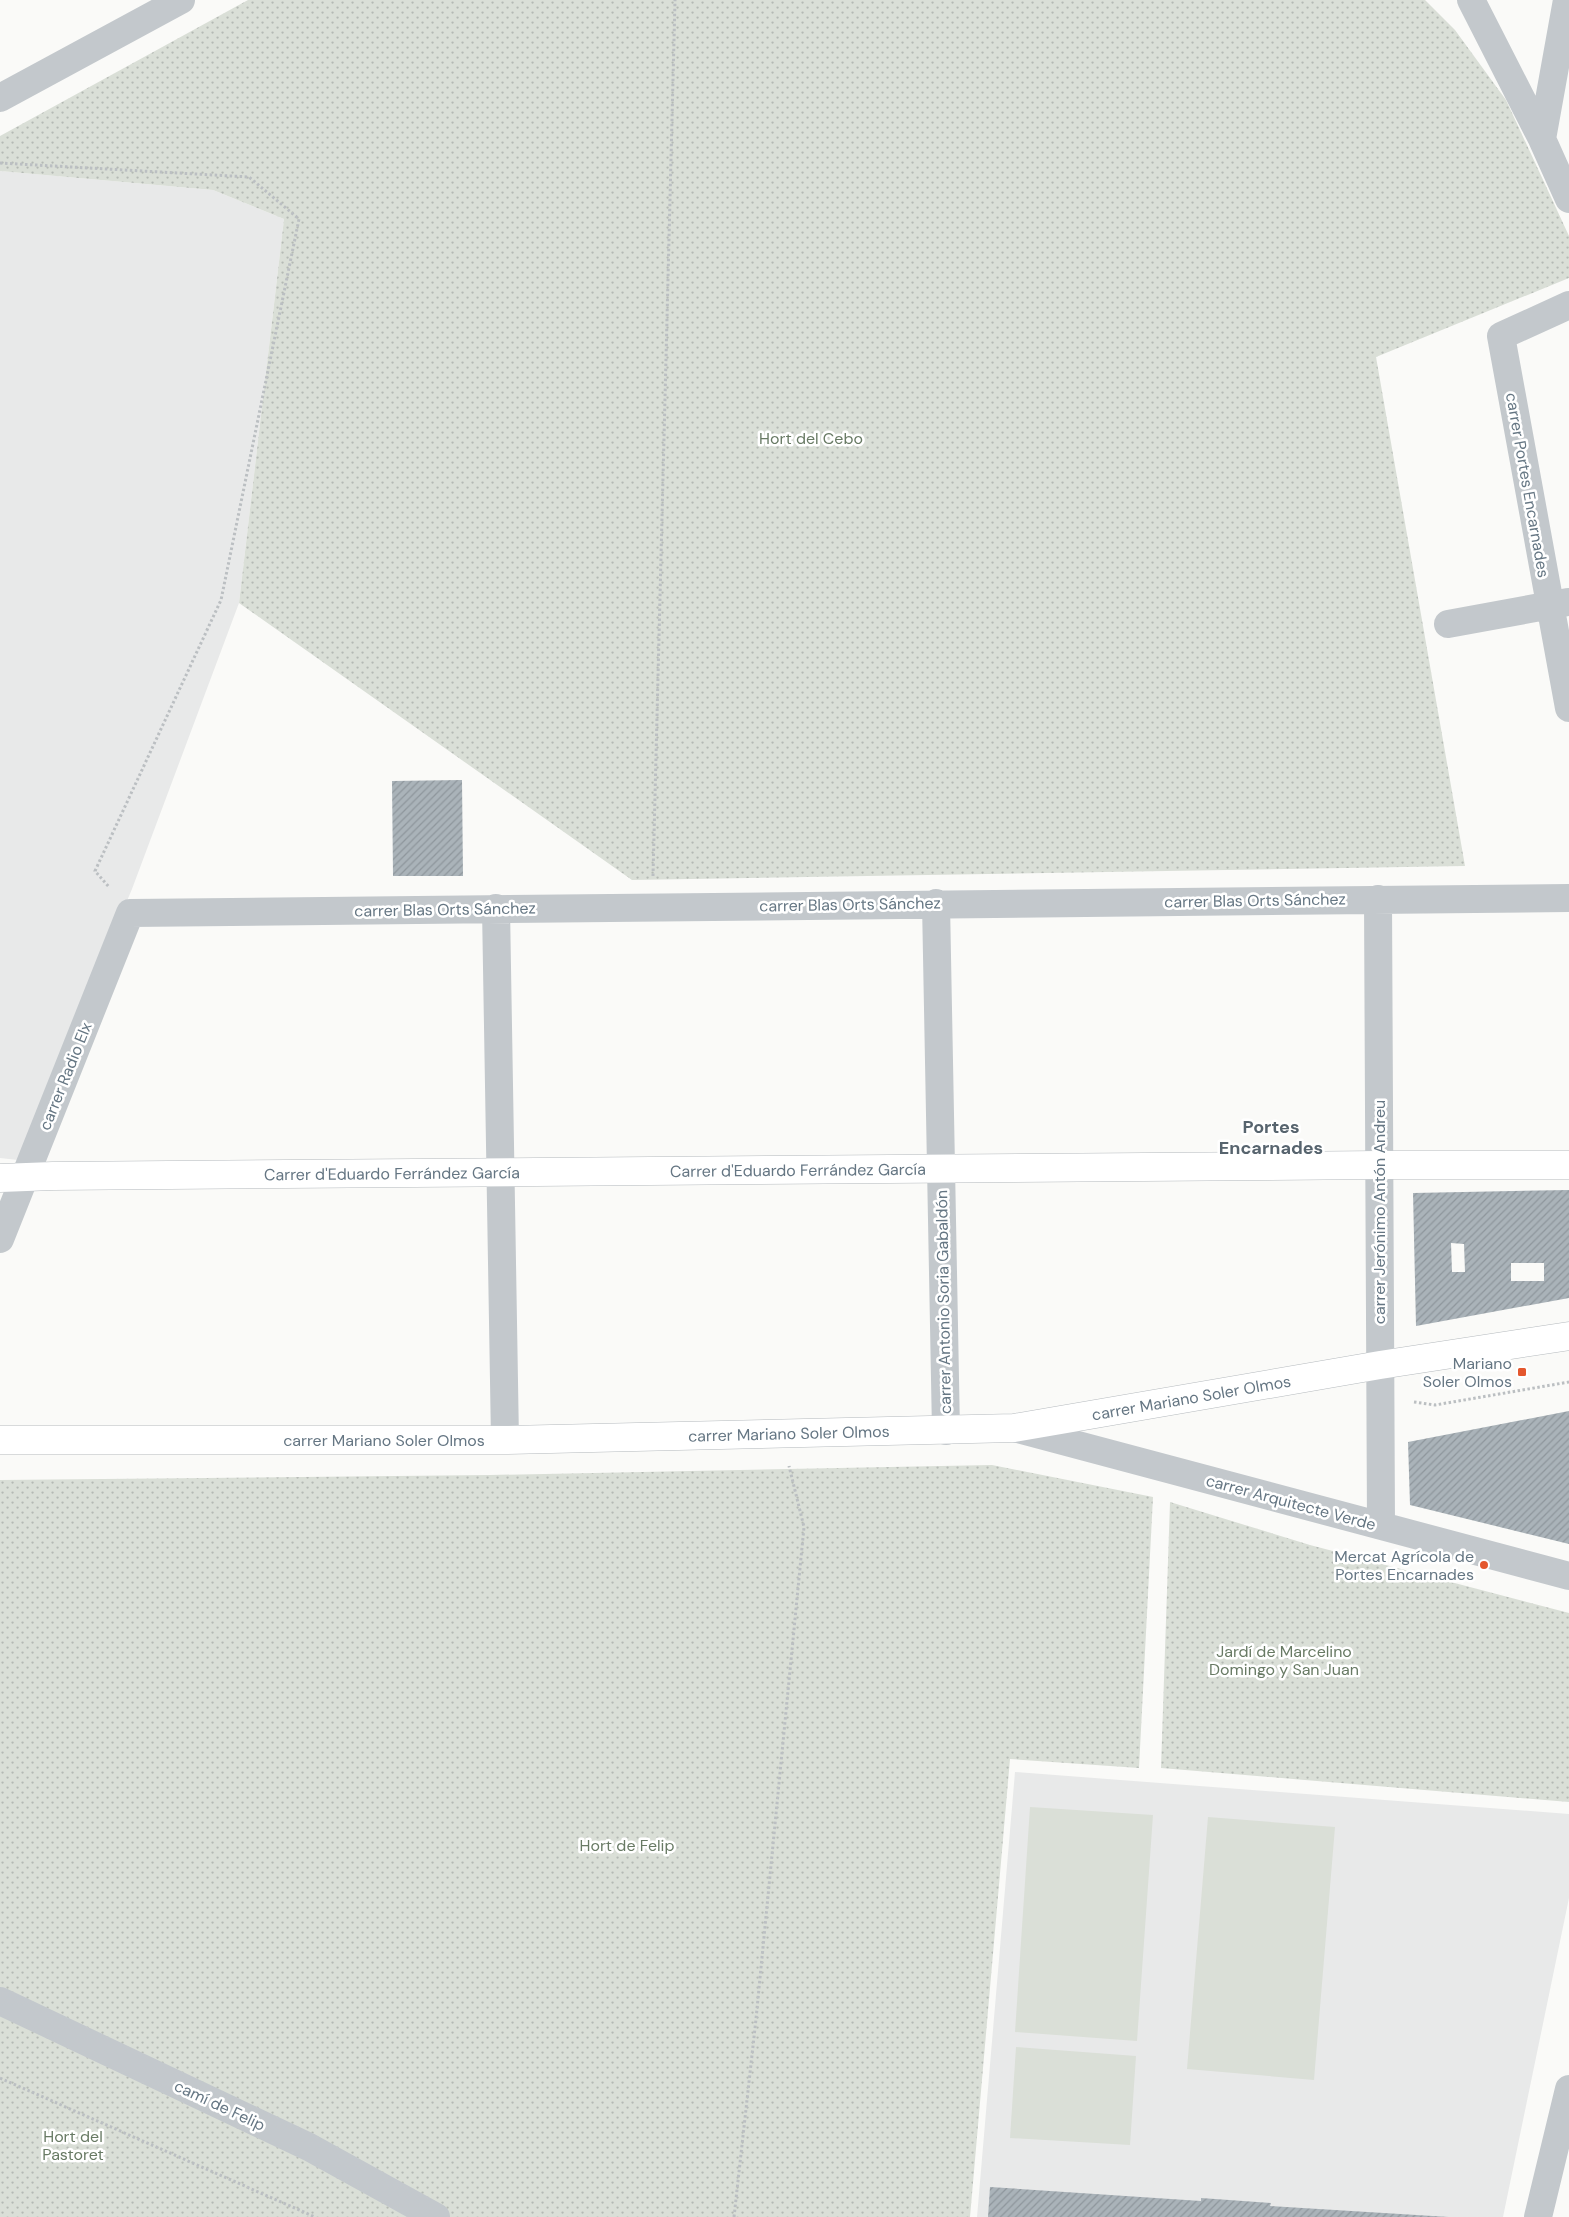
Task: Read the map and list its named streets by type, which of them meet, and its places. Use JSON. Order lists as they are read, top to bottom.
{
  "streets": {
    "main road": ["Carrer d'Eduardo Ferrández García", "carrer Mariano Soler Olmos"],
    "street": [
      "carrer Portes Encarnades",
      "carrer Blas Orts Sánchez",
      "carrer Radio Elx",
      "carrer Jerónimo Antón Andreu",
      "carrer Antonio Soria Gabaldón",
      "carrer Arquitecte Verde",
      "camí de Felip"
    ]
  },
  "crossings": [
    ["carrer Blas Orts Sánchez", "carrer Radio Elx"],
    ["carrer Blas Orts Sánchez", "carrer Jerónimo Antón Andreu"],
    ["carrer Blas Orts Sánchez", "carrer Antonio Soria Gabaldón"],
    ["carrer Radio Elx", "Carrer d'Eduardo Ferrández García"],
    ["Carrer d'Eduardo Ferrández García", "carrer Jerónimo Antón Andreu"],
    ["Carrer d'Eduardo Ferrández García", "carrer Antonio Soria Gabaldón"],
    ["carrer Jerónimo Antón Andreu", "carrer Mariano Soler Olmos"],
    ["carrer Jerónimo Antón Andreu", "carrer Arquitecte Verde"],
    ["carrer Antonio Soria Gabaldón", "carrer Mariano Soler Olmos"],
    ["carrer Mariano Soler Olmos", "carrer Arquitecte Verde"]
  ],
  "districts": ["Portes Encarnades"],
  "parks": [
    "Hort del Cebo",
    "Jardí de Marcelino Domingo y San Juan",
    "Hort de Felip",
    "Hort del Pastoret"
  ],
  "places": {
    "transit": ["Mariano Soler Olmos"],
    "other": ["Mercat Agrícola de Portes Encarnades"]
  }
}
